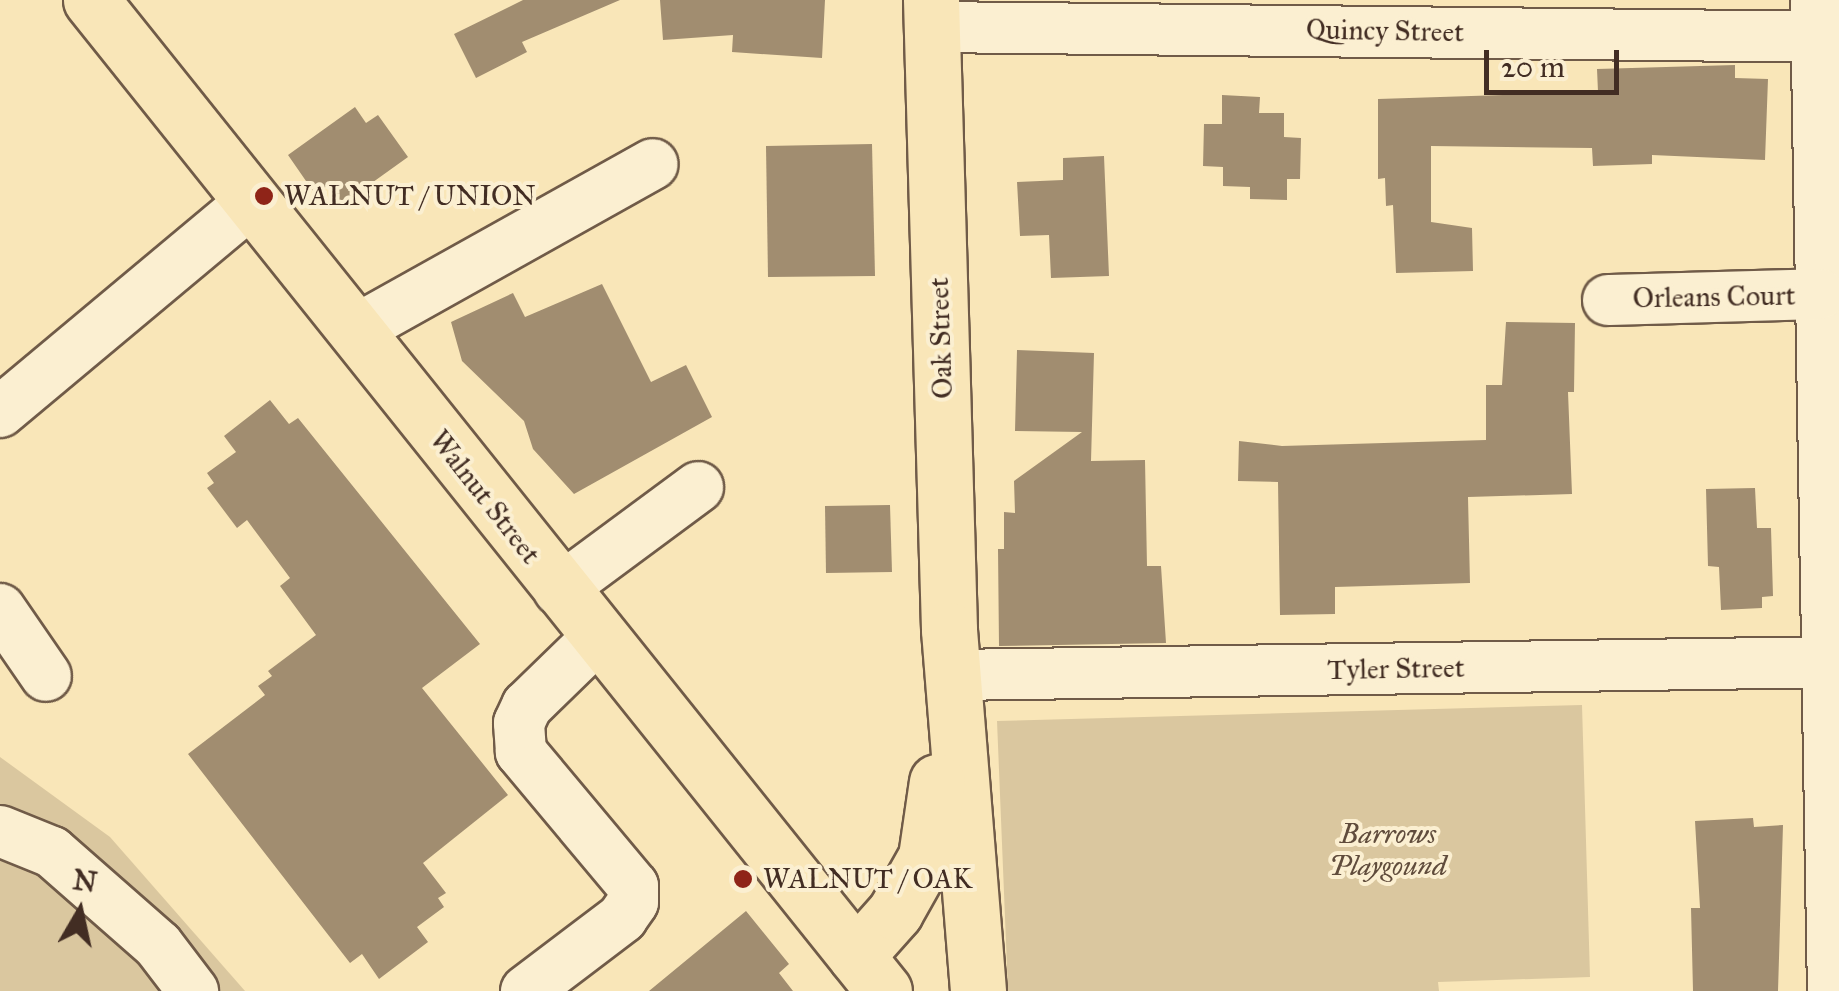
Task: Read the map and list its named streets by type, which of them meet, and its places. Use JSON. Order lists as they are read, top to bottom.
{
  "streets": {
    "main road": ["Oak Street", "Walnut Street"],
    "street": ["Quincy Street", "Orleans Court", "Tyler Street"]
  },
  "crossings": [
    ["Quincy Street", "Oak Street"],
    ["Oak Street", "Walnut Street"],
    ["Oak Street", "Tyler Street"]
  ],
  "parks": ["Barrows Playgound"],
  "places": ["WALNUT / UNION", "WALNUT / OAK"],
  "scale_bar": "20 m",
  "north": "top"
}
